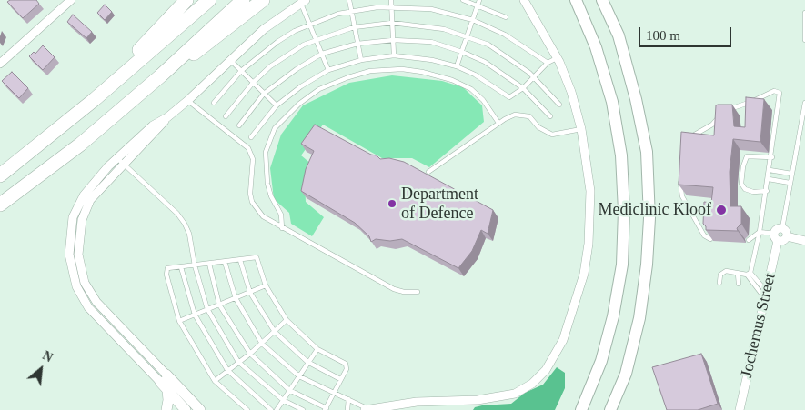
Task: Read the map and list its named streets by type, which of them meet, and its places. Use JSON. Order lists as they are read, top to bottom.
{
  "streets": {
    "street": ["Jochemus Street"]
  },
  "places": ["Department of Defence", "Mediclinic Kloof"],
  "scale_bar": "100 m",
  "north": "top right"
}
